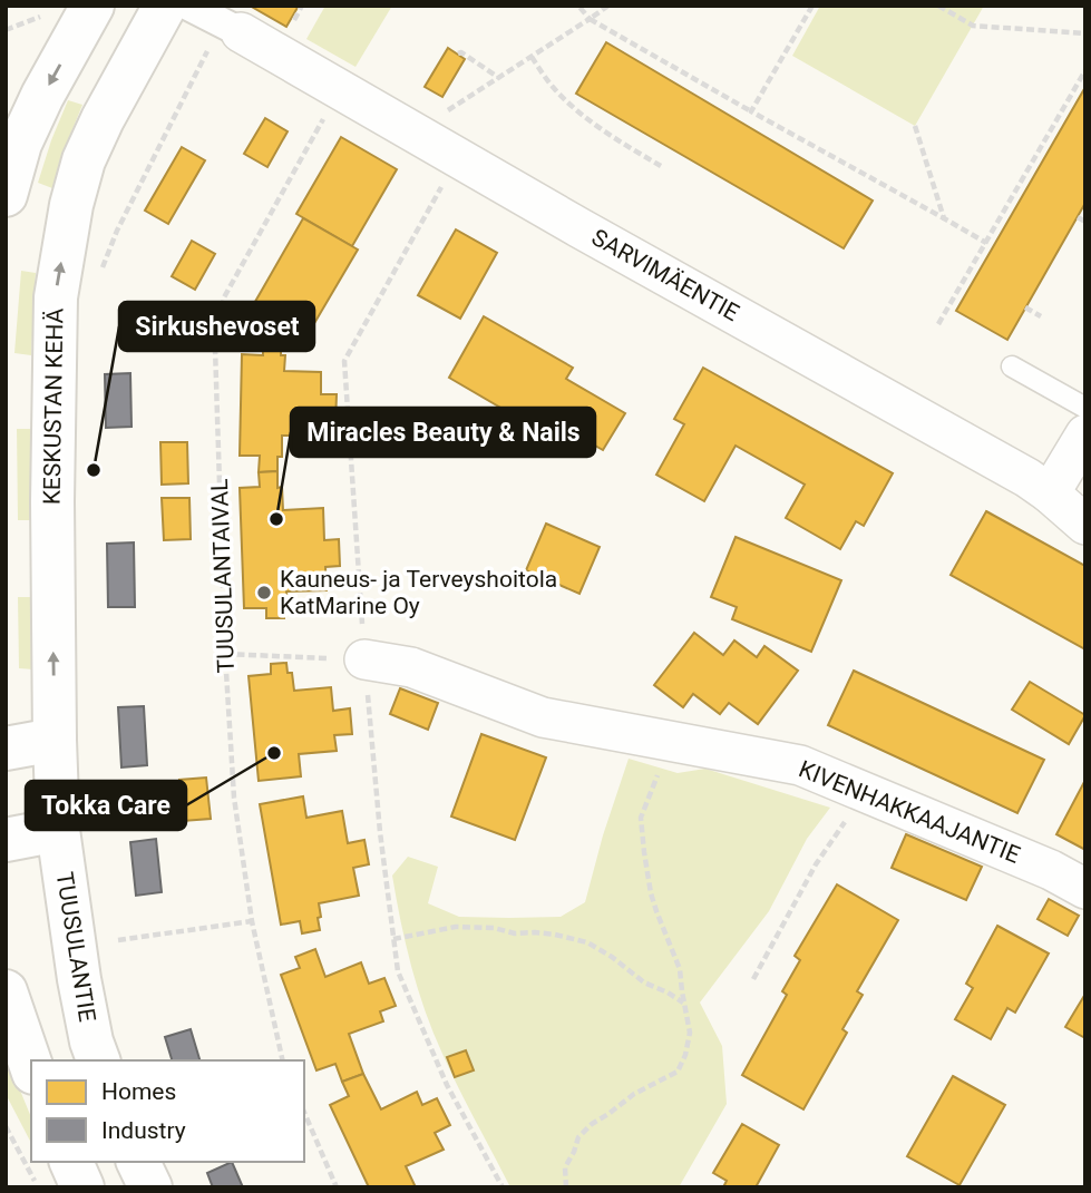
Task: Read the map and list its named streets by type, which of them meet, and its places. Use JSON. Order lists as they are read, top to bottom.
{
  "streets": {
    "main road": ["KESKUSTAN KEHÄ", "TUUSULANTIE"],
    "street": ["SARVIMÄENTIE", "KIVENHAKKAAJANTIE"],
    "path": ["TUUSULANTAIVAL"]
  },
  "crossings": [
    ["KESKUSTAN KEHÄ", "TUUSULANTIE"]
  ],
  "one_way": ["KESKUSTAN KEHÄ"],
  "places": [
    "Sirkushevoset",
    "Miracles Beauty & Nails",
    "Kauneus- ja Terveyshoitola KatMarine Oy",
    "Tokka Care"
  ],
  "legend": ["Homes", "Industry"]
}
